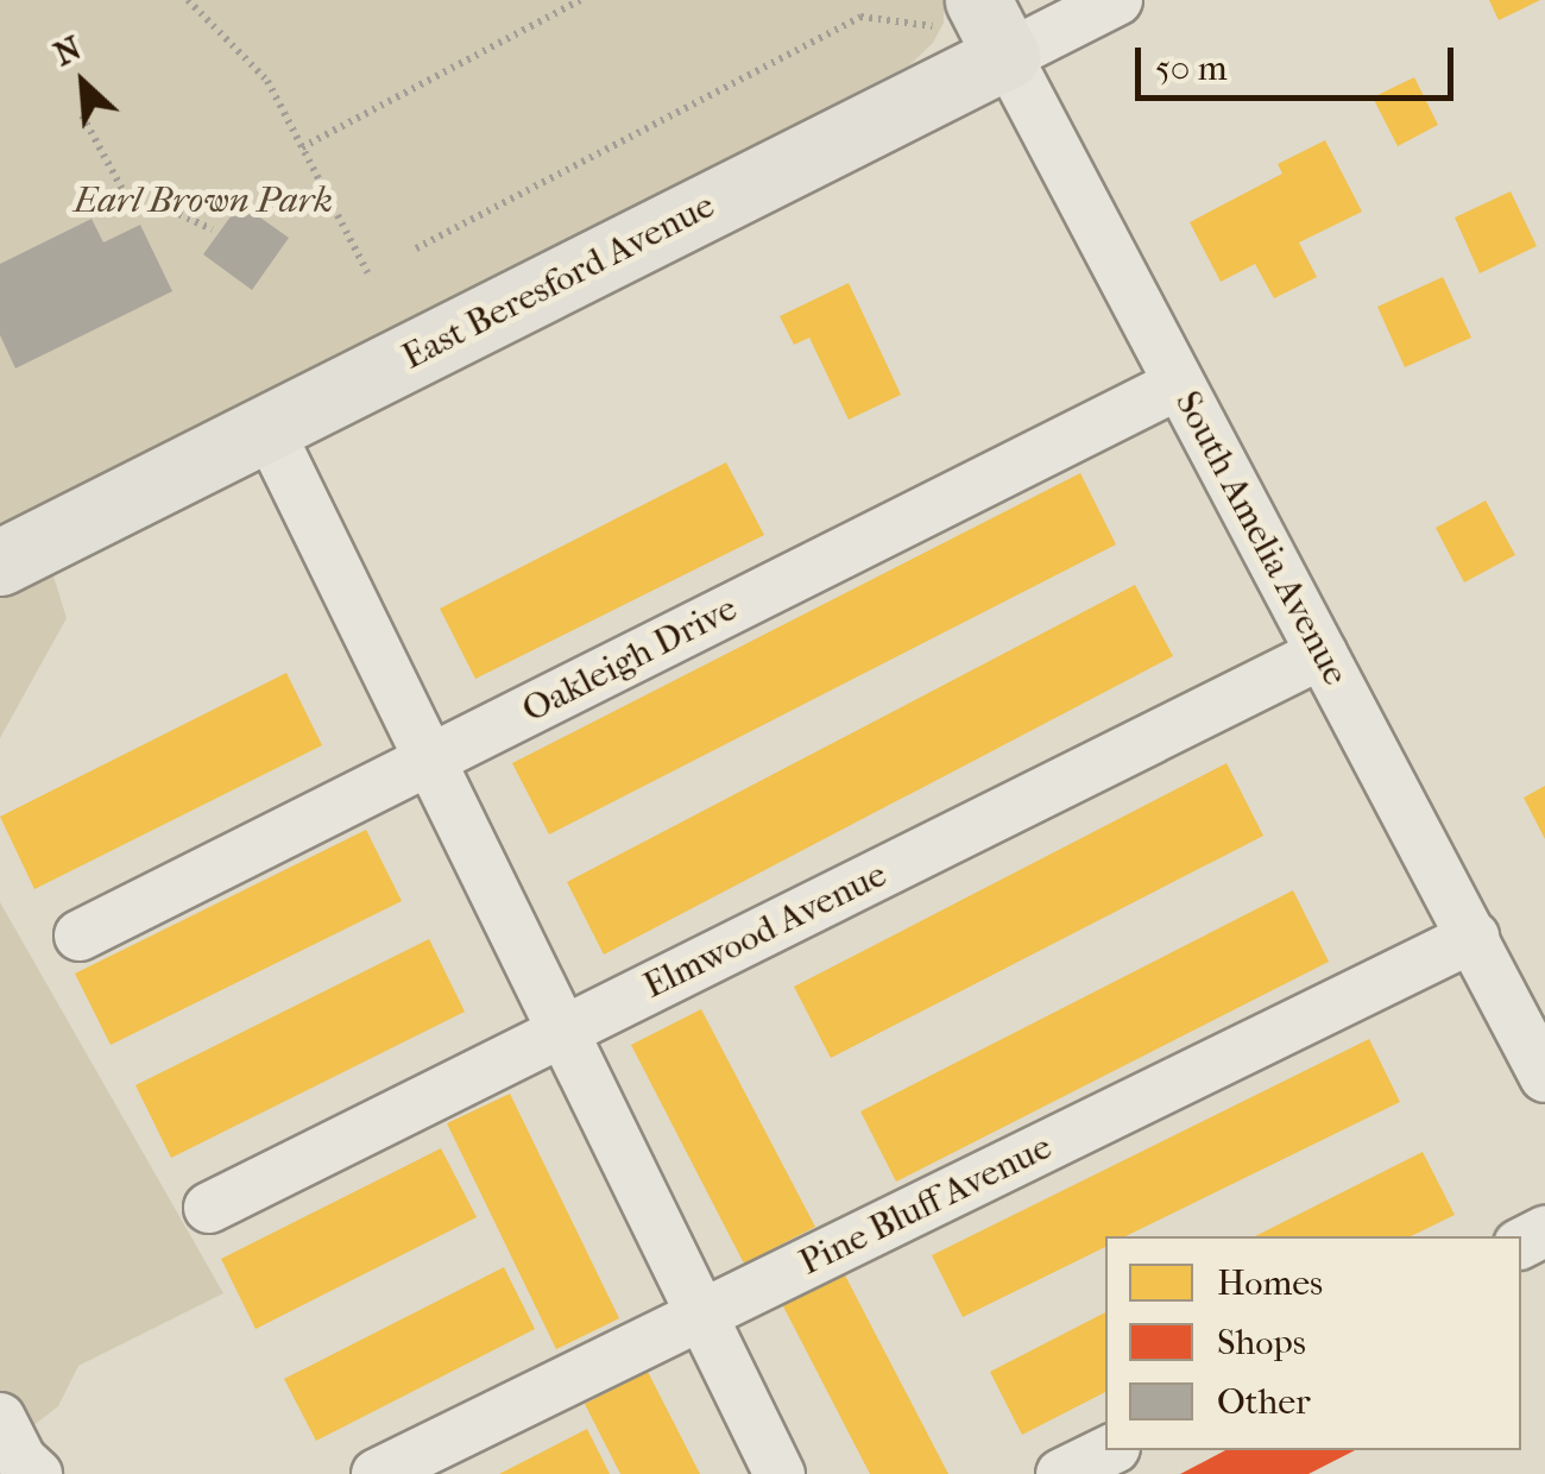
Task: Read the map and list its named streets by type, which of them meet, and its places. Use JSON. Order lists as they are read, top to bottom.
{
  "streets": {
    "main road": ["East Beresford Avenue"],
    "street": [
      "South Amelia Avenue",
      "Oakleigh Drive",
      "Elmwood Avenue",
      "Pine Bluff Avenue"
    ]
  },
  "crossings": [
    ["East Beresford Avenue", "South Amelia Avenue"],
    ["South Amelia Avenue", "Oakleigh Drive"],
    ["South Amelia Avenue", "Elmwood Avenue"],
    ["South Amelia Avenue", "Pine Bluff Avenue"]
  ],
  "parks": ["Earl Brown Park"],
  "legend": ["Homes", "Shops", "Other"],
  "scale_bar": "50 m",
  "north": "top left"
}
